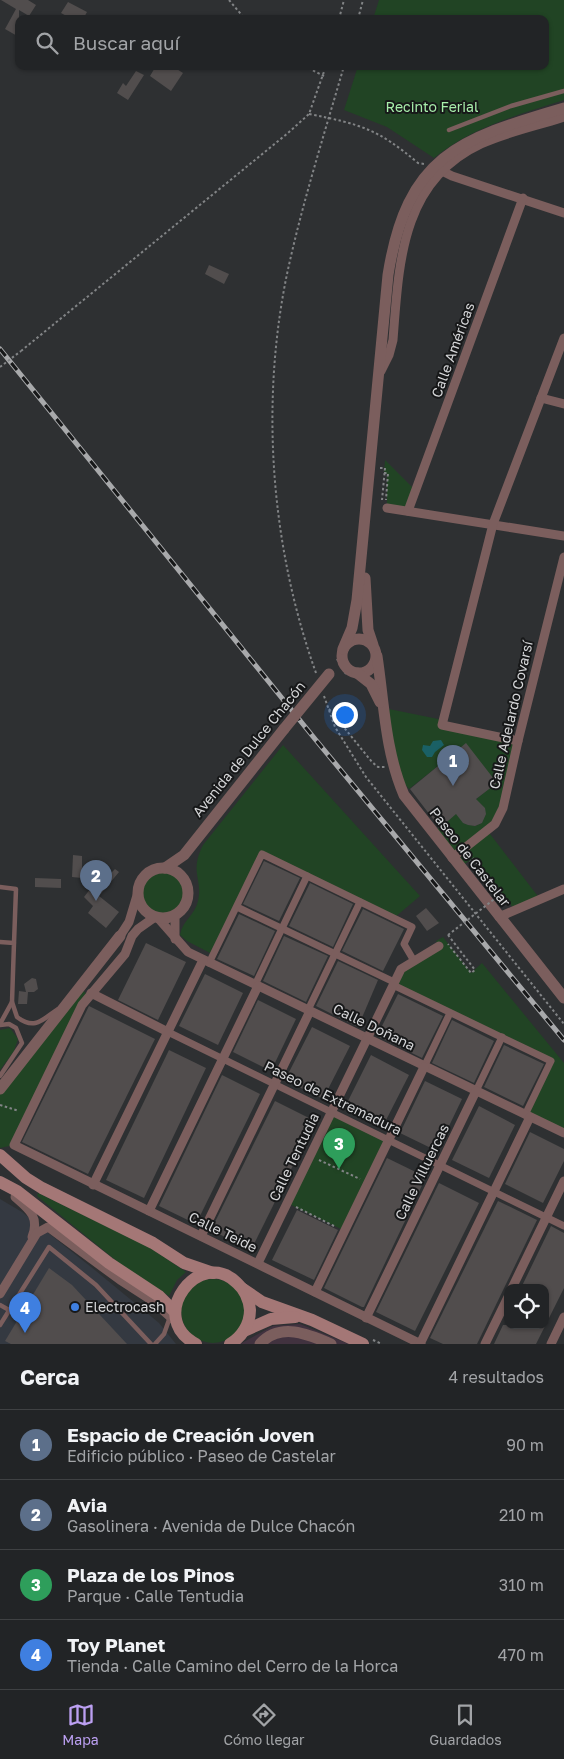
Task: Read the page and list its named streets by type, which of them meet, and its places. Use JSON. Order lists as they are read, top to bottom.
{
  "streets": {
    "street": [
      "Calle Américas",
      "Calle Adelardo Covarsí",
      "Avenida de Dulce Chacón",
      "Paseo de Castelar",
      "Calle Doñana",
      "Paseo de Extremadura",
      "Calle Tentudia",
      "Calle Villuercas",
      "Calle Teide"
    ]
  },
  "crossings": [
    ["Calle Adelardo Covarsí", "Paseo de Castelar"],
    ["Avenida de Dulce Chacón", "Paseo de Castelar"],
    ["Avenida de Dulce Chacón", "Calle Doñana"],
    ["Calle Doñana", "Calle Tentudia"],
    ["Calle Doñana", "Calle Villuercas"],
    ["Paseo de Extremadura", "Calle Tentudia"],
    ["Paseo de Extremadura", "Calle Villuercas"],
    ["Calle Tentudia", "Calle Teide"],
    ["Calle Villuercas", "Calle Teide"]
  ],
  "parks": ["Recinto Ferial"],
  "places": ["Electrocash"],
  "page": {
    "search": "Buscar aquí",
    "pins": [
      "1",
      "2",
      "3",
      "4"
    ],
    "heading": ["Cerca", "4 resultados"],
    "list": [
      {
        "mark": "1",
        "name": "Espacio de Creación Joven",
        "note": "Edificio público · Paseo de Castelar",
        "value": "90 m"
      },
      {
        "mark": "2",
        "name": "Avia",
        "note": "Gasolinera · Avenida de Dulce Chacón",
        "value": "210 m"
      },
      {
        "mark": "3",
        "name": "Plaza de los Pinos",
        "note": "Parque · Calle Tentudia",
        "value": "310 m"
      },
      {
        "mark": "4",
        "name": "Toy Planet",
        "note": "Tienda · Calle Camino del Cerro de la Horca",
        "value": "470 m"
      }
    ],
    "nav": ["Mapa", "Cómo llegar", "Guardados"]
  }
}
